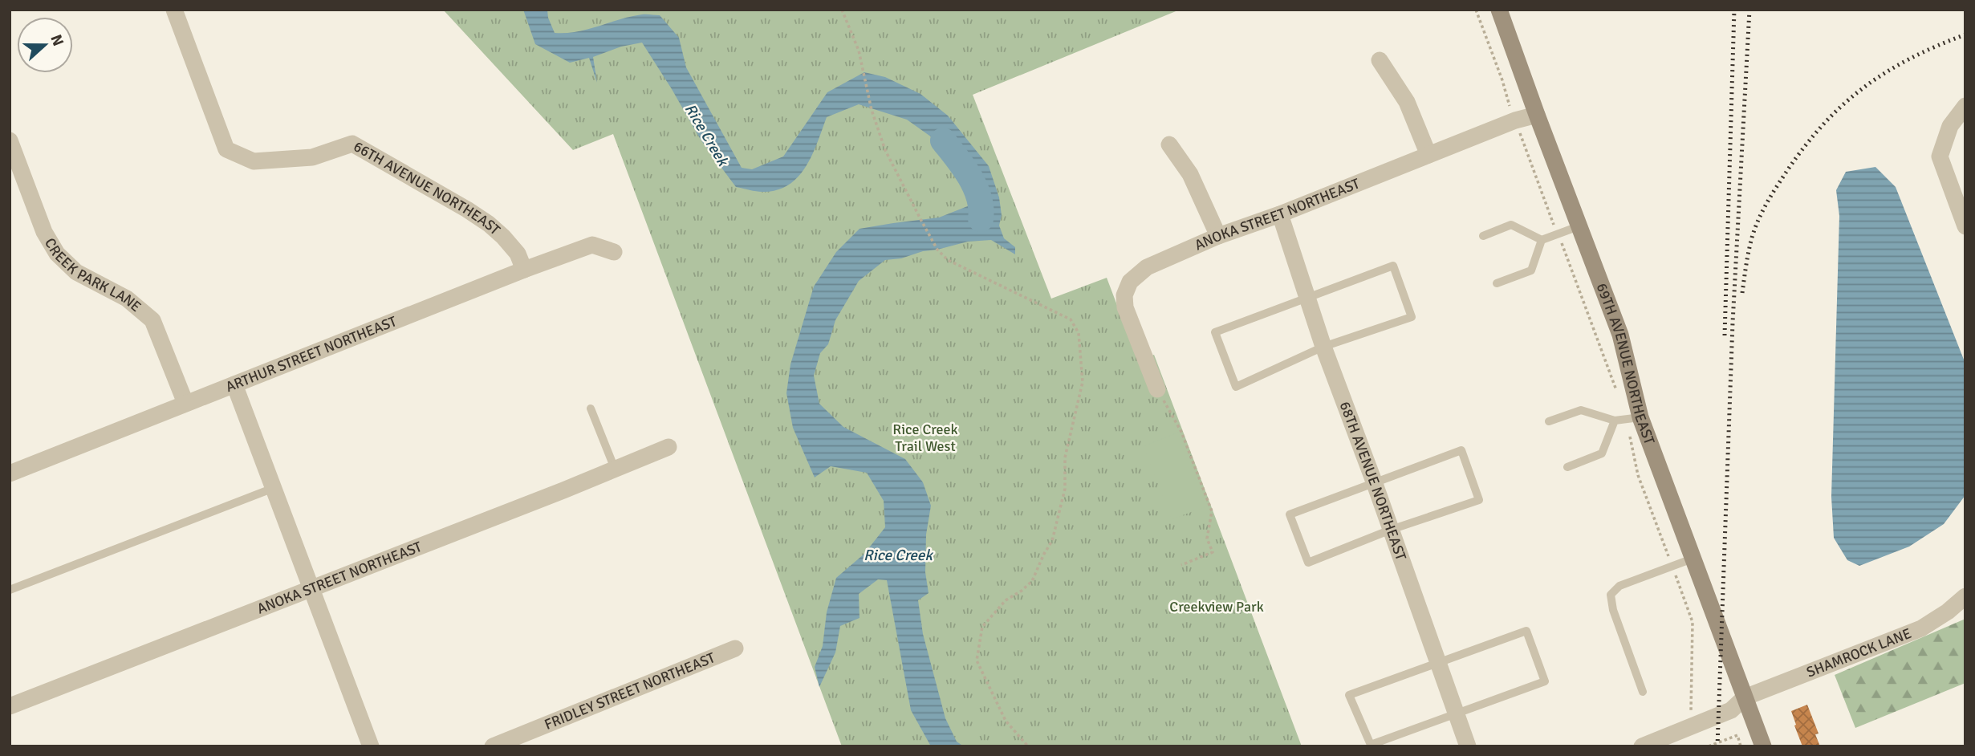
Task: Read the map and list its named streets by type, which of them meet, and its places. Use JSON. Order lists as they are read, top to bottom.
{
  "streets": {
    "street": [
      "66TH AVENUE NORTHEAST",
      "ANOKA STREET NORTHEAST",
      "CREEK PARK LANE",
      "ARTHUR STREET NORTHEAST",
      "69TH AVENUE NORTHEAST",
      "68TH AVENUE NORTHEAST",
      "SHAMROCK LANE",
      "FRIDLEY STREET NORTHEAST"
    ]
  },
  "crossings": [
    ["66TH AVENUE NORTHEAST", "ARTHUR STREET NORTHEAST"],
    ["ANOKA STREET NORTHEAST", "69TH AVENUE NORTHEAST"],
    ["ANOKA STREET NORTHEAST", "68TH AVENUE NORTHEAST"],
    ["CREEK PARK LANE", "ARTHUR STREET NORTHEAST"],
    ["69TH AVENUE NORTHEAST", "SHAMROCK LANE"]
  ],
  "water": ["Rice Creek"],
  "parks": ["Rice Creek Trail West", "Creekview Park"],
  "north": "right"
}
